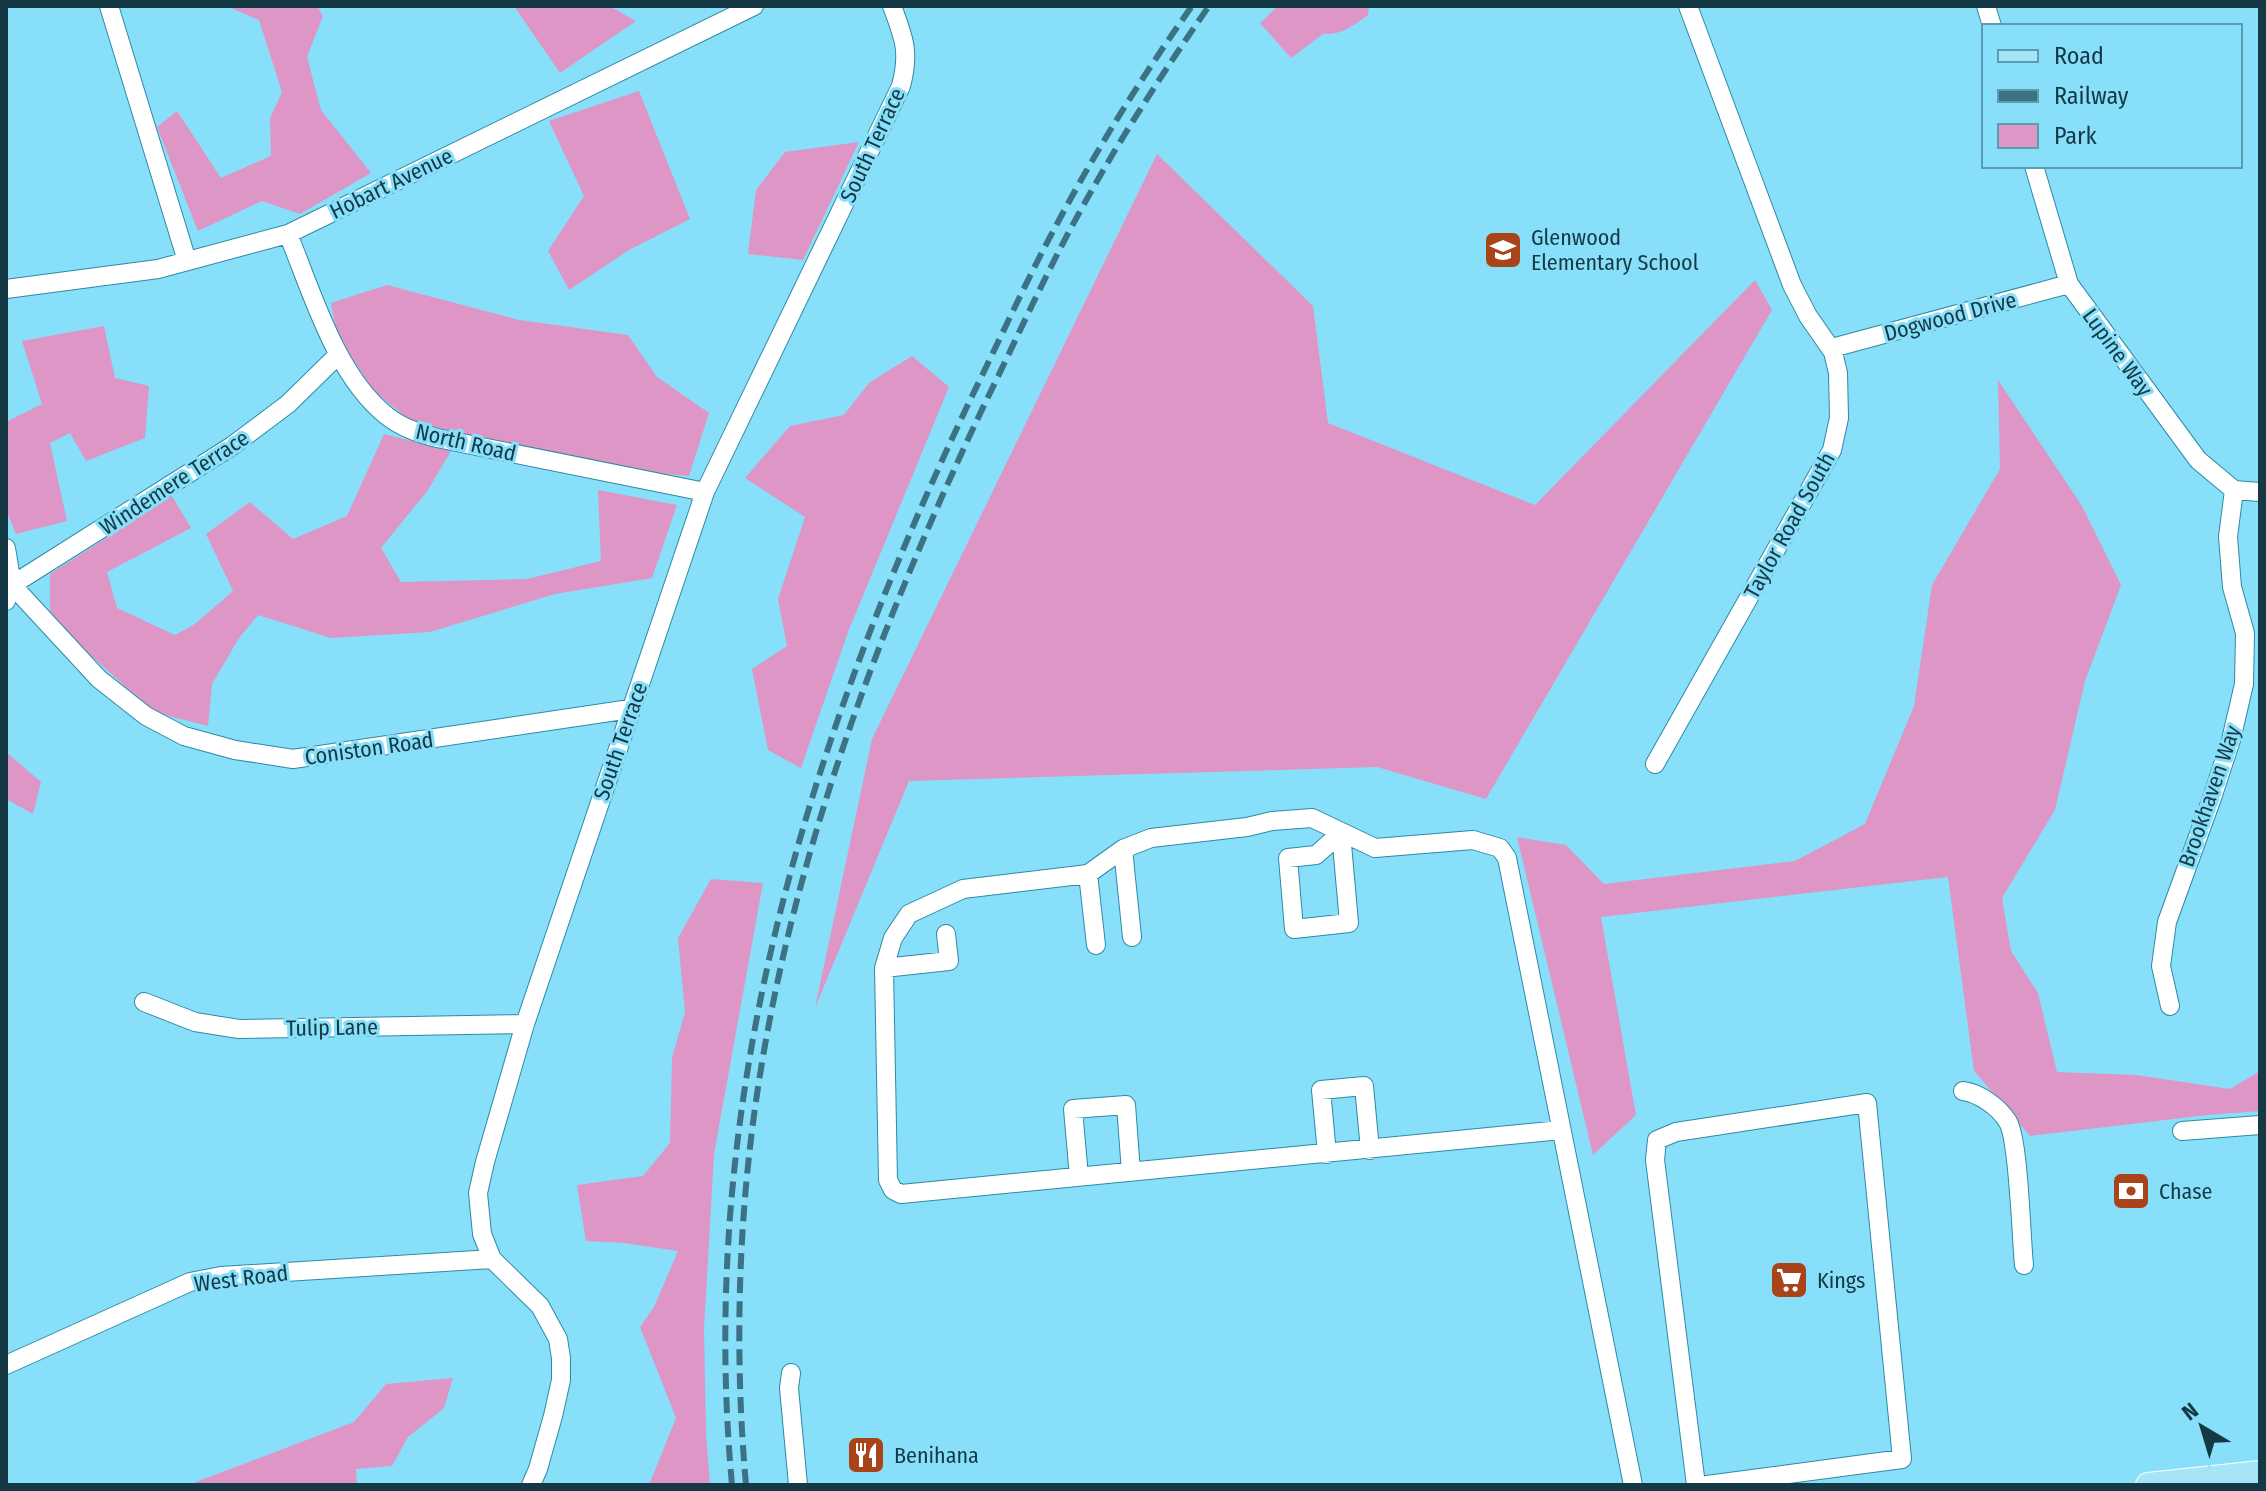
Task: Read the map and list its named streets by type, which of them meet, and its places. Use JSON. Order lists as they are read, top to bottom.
{
  "streets": {
    "street": [
      "South Terrace",
      "Hobart Avenue",
      "Dogwood Drive",
      "Lupine Way",
      "North Road",
      "Windemere Terrace",
      "Taylor Road South",
      "Coniston Road",
      "Brookhaven Way",
      "Tulip Lane",
      "West Road"
    ]
  },
  "crossings": [
    ["South Terrace", "North Road"],
    ["South Terrace", "Coniston Road"],
    ["South Terrace", "Tulip Lane"],
    ["South Terrace", "West Road"],
    ["Hobart Avenue", "North Road"],
    ["Dogwood Drive", "Lupine Way"],
    ["Dogwood Drive", "Taylor Road South"],
    ["Lupine Way", "Brookhaven Way"],
    ["North Road", "Windemere Terrace"],
    ["Windemere Terrace", "Coniston Road"]
  ],
  "places": {
    "school or university": ["Glenwood Elementary School"],
    "bank": ["Chase"],
    "supermarket": ["Kings"],
    "restaurant": ["Benihana"]
  },
  "legend": ["Road", "Railway", "Park"],
  "north": "top left"
}
